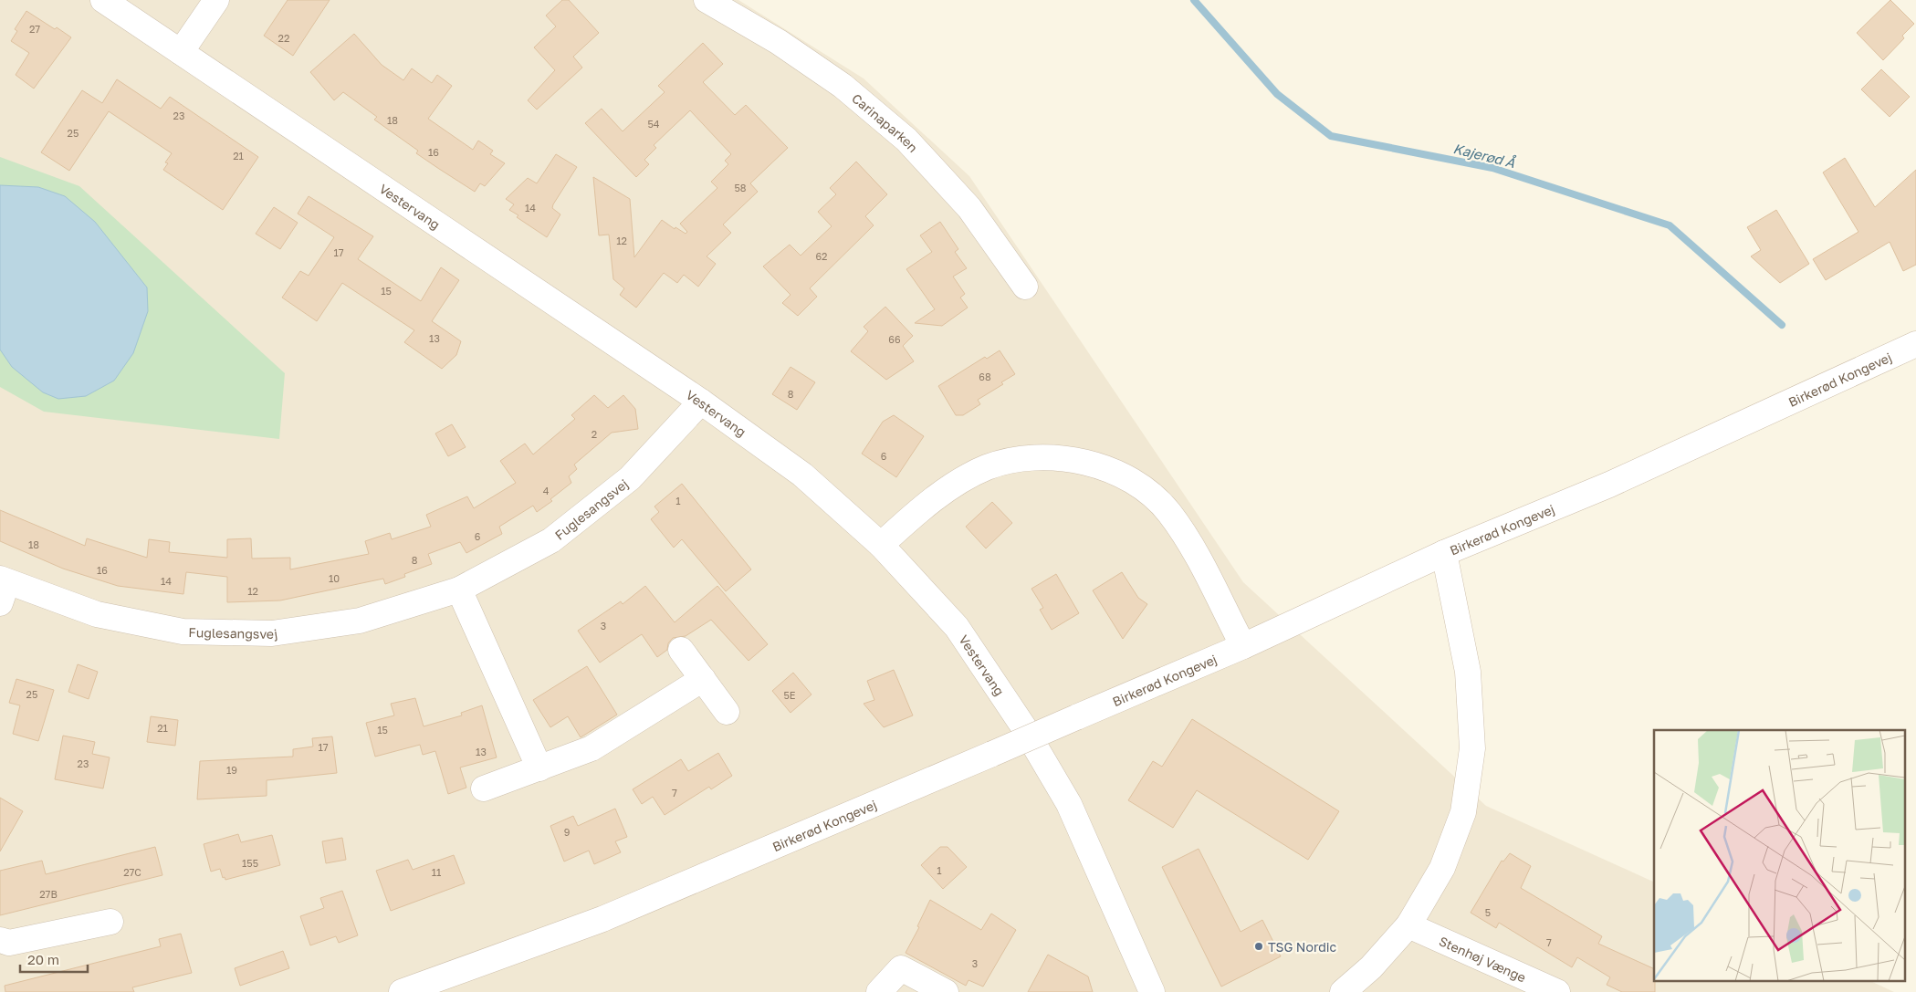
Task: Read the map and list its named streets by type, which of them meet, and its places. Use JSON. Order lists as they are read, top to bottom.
{
  "streets": {
    "street": [
      "Carinaparken",
      "Vestervang",
      "Birkerød Kongevej",
      "Fuglesangsvej",
      "Stenhøj Vænge"
    ]
  },
  "crossings": [
    ["Vestervang", "Fuglesangsvej"]
  ],
  "water": ["Kajerød Å"],
  "places": ["TSG Nordic"],
  "house_numbers": [
    "27",
    "22",
    "23",
    "18",
    "54",
    "25",
    "16",
    "21",
    "58",
    "14",
    "12",
    "17",
    "62",
    "15",
    "13",
    "66",
    "68",
    "8",
    "2",
    "6",
    "4",
    "1",
    "6",
    "18",
    "8",
    "16",
    "10",
    "14",
    "12",
    "3",
    "25",
    "5E",
    "21",
    "15",
    "17",
    "13",
    "23",
    "19",
    "7",
    "9",
    "155",
    "1",
    "27C",
    "11",
    "27B",
    "5",
    "7",
    "3"
  ],
  "scale_bar": "20 m"
}
